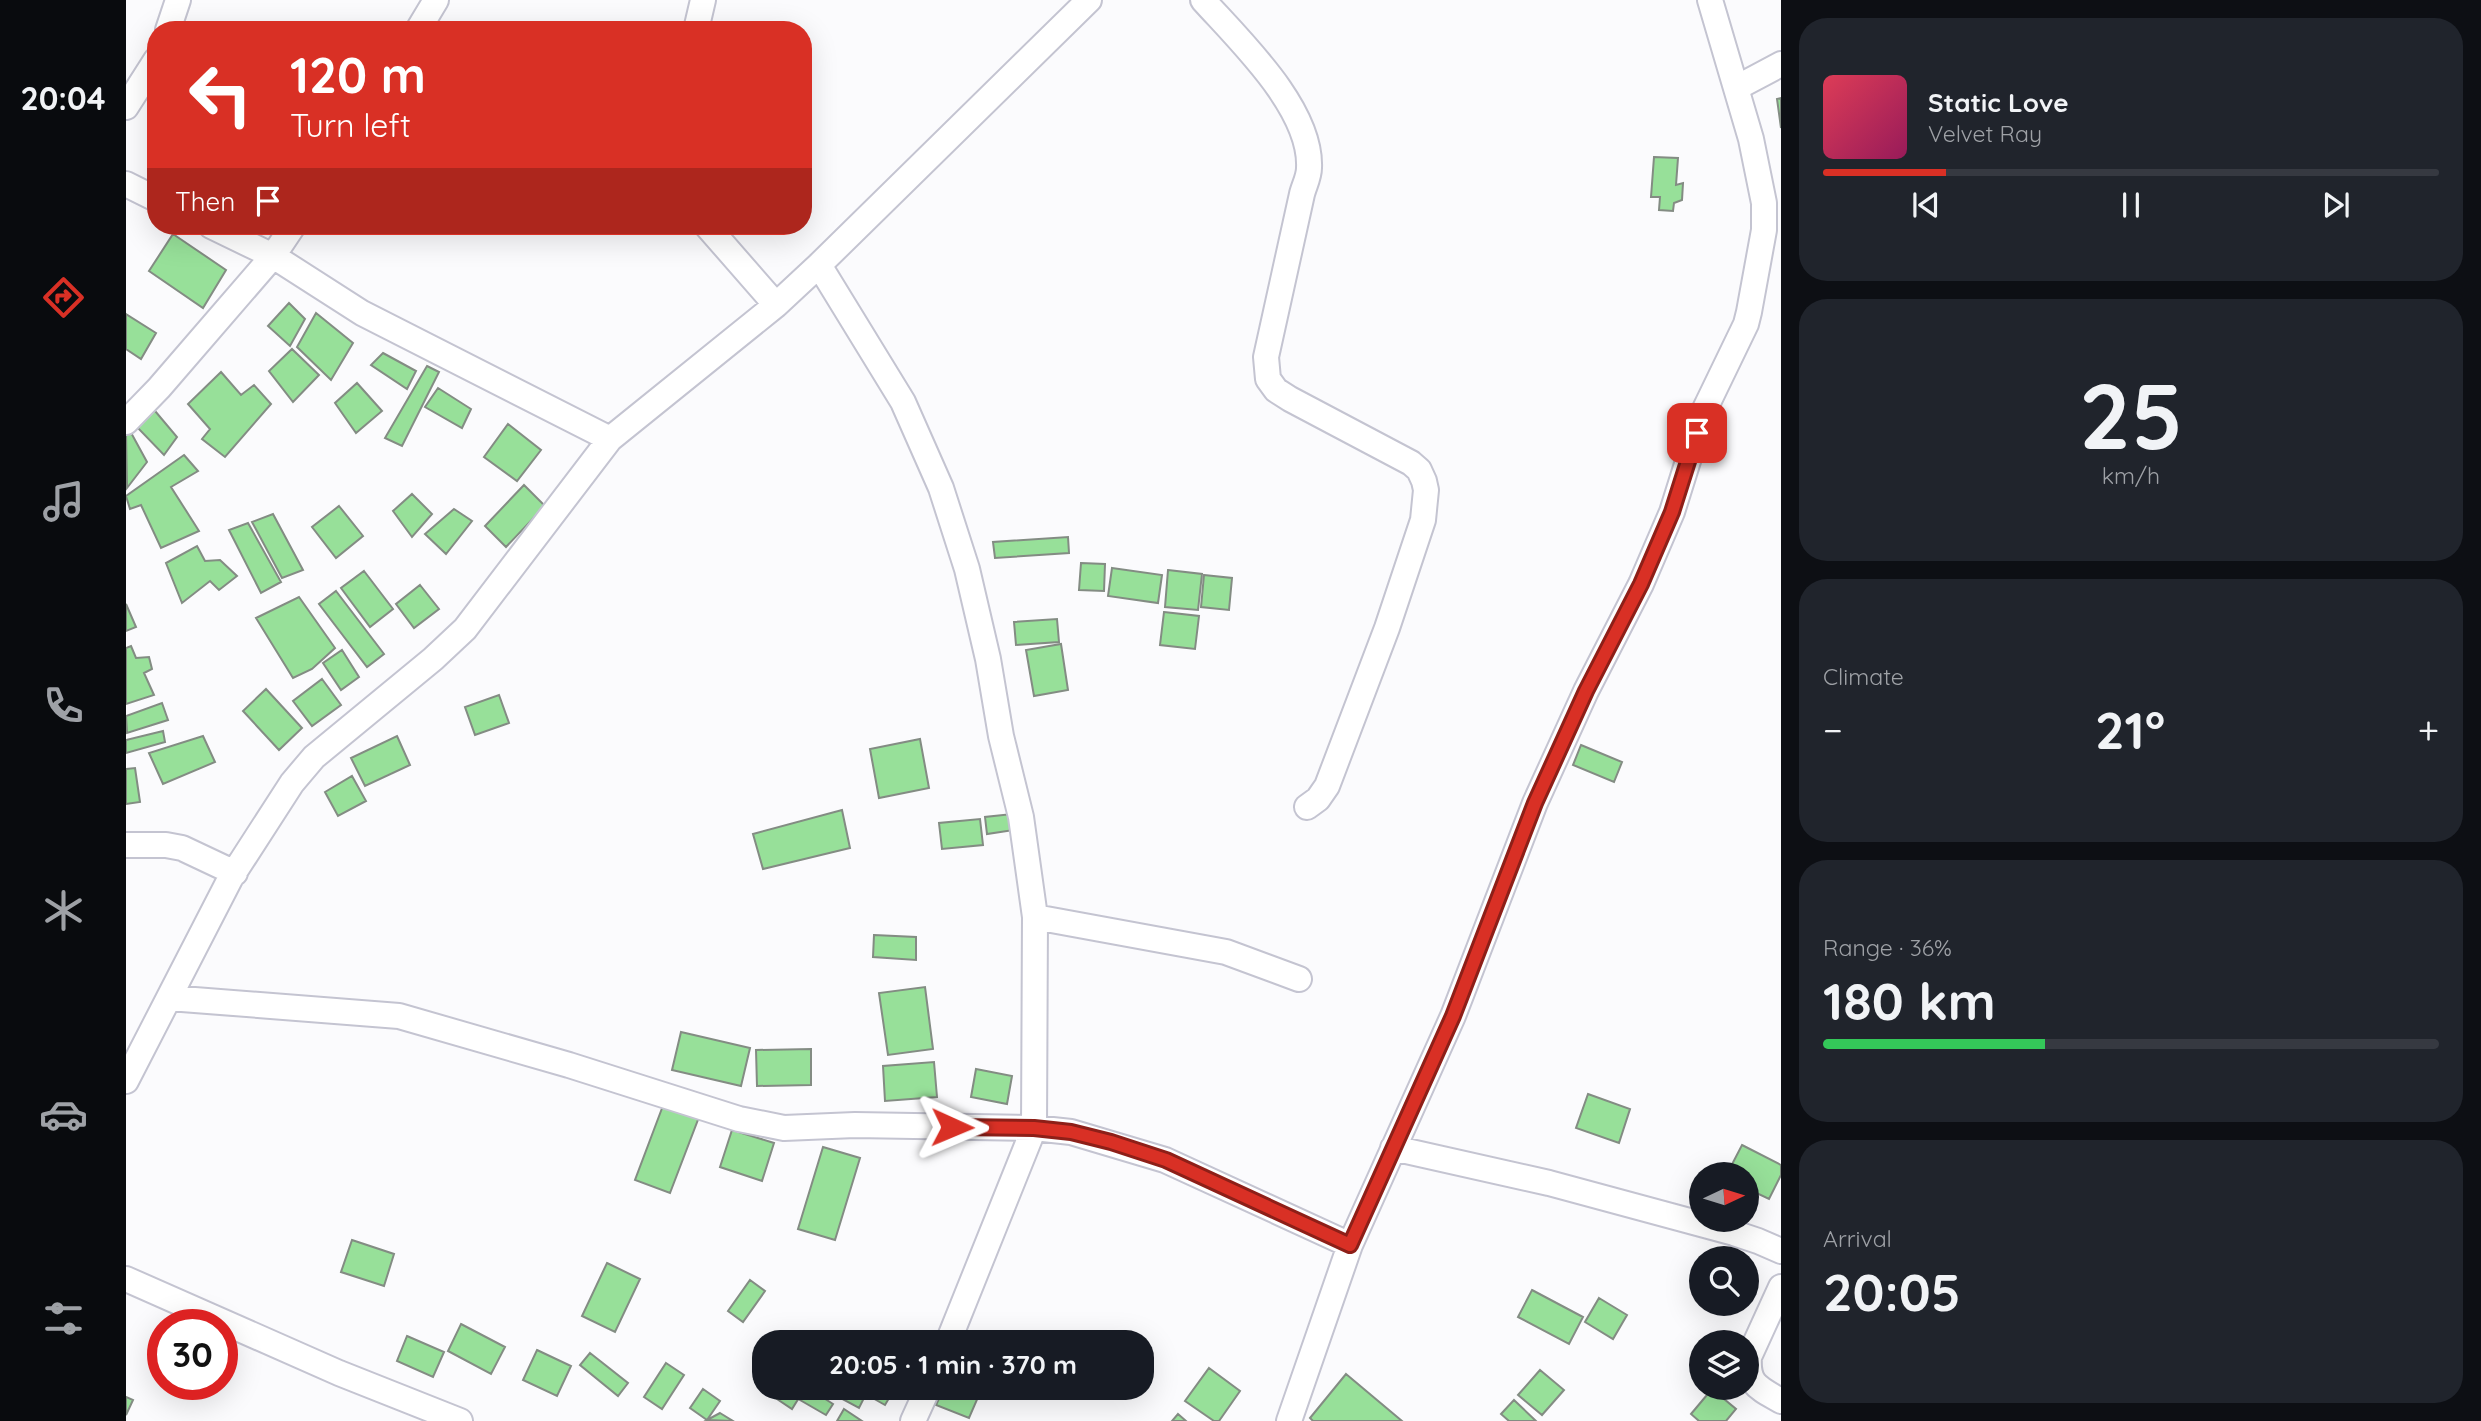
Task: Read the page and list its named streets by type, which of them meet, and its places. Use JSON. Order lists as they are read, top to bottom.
{
  "north": "right",
  "page": {
    "tabs": "20:04",
    "turn": ["120 m", "Turn left"],
    "song": ["Static Love", "Velvet Ray"],
    "then": "Then",
    "tile": [
      ["25", "km/h"],
      "Climate",
      ["Range · 36%", "180 km"],
      ["Arrival", "20:05"]
    ],
    "heat": ["−", "21°", "+"],
    "limit": "30",
    "trip": "20:05 · 1 min · 370 m"
  }
}
